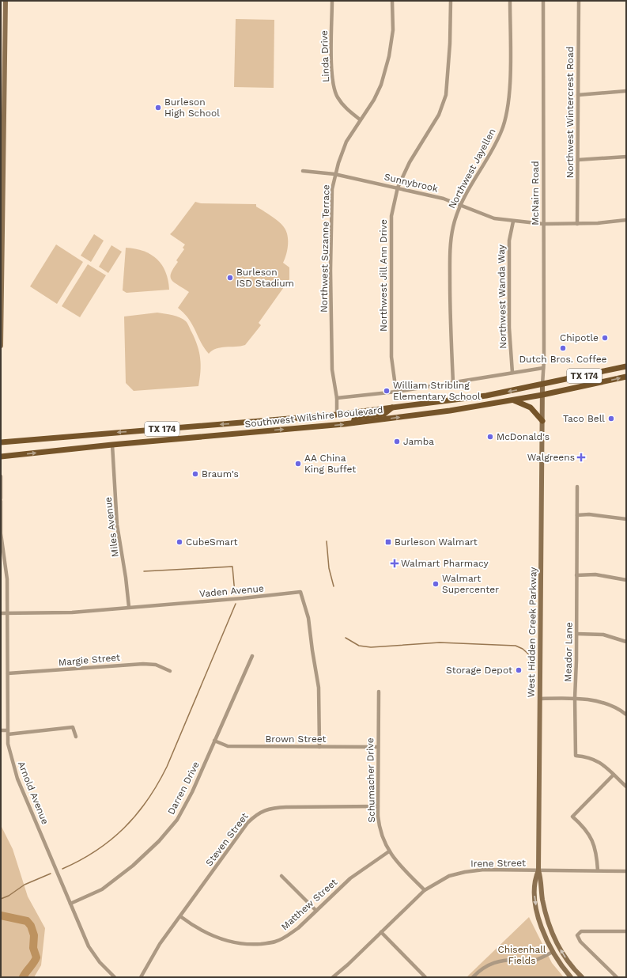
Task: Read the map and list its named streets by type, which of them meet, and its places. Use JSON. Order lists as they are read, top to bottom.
{
  "streets": {
    "main road": ["TX 174", "Southwest Wilshire Boulevard", "West Hidden Creek Parkway"],
    "street": [
      "Linda Drive",
      "Northwest Wintercrest Road",
      "Northwest Jayellen",
      "Sunnybrook",
      "McNairn Road",
      "Northwest Suzanne Terrace",
      "Northwest Jill Ann Drive",
      "Northwest Wanda Way",
      "Miles Avenue",
      "Vaden Avenue",
      "Meador Lane",
      "Margie Street",
      "Brown Street",
      "Schumacher Drive",
      "Darren Drive",
      "Arnold Avenue",
      "Steven Street",
      "Irene Street",
      "Matthew Street"
    ]
  },
  "crossings": [
    ["Linda Drive", "Northwest Suzanne Terrace"],
    ["Northwest Wintercrest Road", "Sunnybrook"],
    ["Northwest Jayellen", "Sunnybrook"],
    ["Sunnybrook", "McNairn Road"],
    ["Sunnybrook", "Northwest Suzanne Terrace"],
    ["Sunnybrook", "Northwest Jill Ann Drive"],
    ["Sunnybrook", "Northwest Wanda Way"],
    ["McNairn Road", "Southwest Wilshire Boulevard"],
    ["McNairn Road", "West Hidden Creek Parkway"],
    ["Northwest Suzanne Terrace", "Southwest Wilshire Boulevard"],
    ["Southwest Wilshire Boulevard", "Miles Avenue"],
    ["Southwest Wilshire Boulevard", "West Hidden Creek Parkway"],
    ["Miles Avenue", "Vaden Avenue"],
    ["Vaden Avenue", "Brown Street"],
    ["Vaden Avenue", "Arnold Avenue"],
    ["West Hidden Creek Parkway", "Irene Street"],
    ["Margie Street", "Arnold Avenue"],
    ["Brown Street", "Schumacher Drive"],
    ["Brown Street", "Darren Drive"],
    ["Schumacher Drive", "Steven Street"],
    ["Schumacher Drive", "Irene Street"],
    ["Schumacher Drive", "Matthew Street"],
    ["Darren Drive", "Arnold Avenue"],
    ["Steven Street", "Matthew Street"]
  ],
  "parks": ["Chisenhall Fields"],
  "places": {
    "other": [
      "Burleson High School",
      "Burleson ISD Stadium",
      "Chipotle",
      "Dutch Bros. Coffee",
      "William Stribling Elementary School",
      "Taco Bell",
      "McDonald's",
      "Jamba",
      "AA China King Buffet",
      "Braum's",
      "CubeSmart",
      "Walmart Supercenter",
      "Storage Depot"
    ],
    "health": ["Walgreens", "Walmart Pharmacy"],
    "transit": ["Burleson Walmart"]
  }
}
